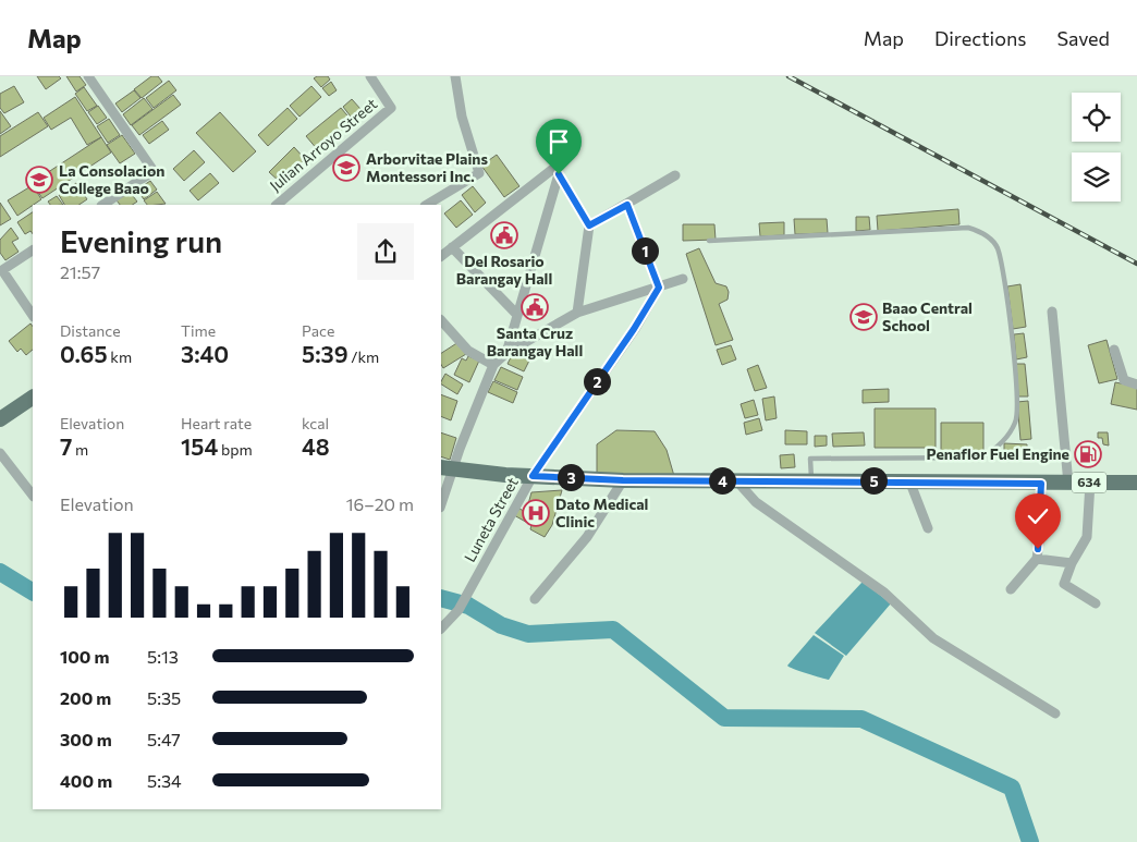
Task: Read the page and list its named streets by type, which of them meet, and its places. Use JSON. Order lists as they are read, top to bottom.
{
  "streets": {
    "main road": ["634"],
    "street": ["Julian Arroyo Street", "Luneta Street"]
  },
  "crossings": [
    ["634", "Luneta Street"]
  ],
  "places": {
    "school or university": ["Arborvitae Plains Montessori Inc.", "La Consolacion College Baao", "Baao Central School"],
    "public building": ["Del Rosario Barangay Hall", "Santa Cruz Barangay Hall"],
    "fuel station": ["Penaflor Fuel Engine"],
    "hospital": ["Dato Medical Clinic"]
  },
  "page": {
    "header": "Map",
    "nav": ["Map", "Directions", "Saved"],
    "heading": ["Evening run", "21:57"],
    "pins": [
      "1",
      "2",
      "3",
      "4",
      "5"
    ],
    "stats": [
      ["Distance", "0.65 km"],
      ["Time", "3:40"],
      ["Pace", "5:39 /km"],
      ["Elevation", "7 m"],
      ["Heart rate", "154 bpm"],
      ["kcal", "48"]
    ],
    "chart": ["Elevation", "16–20 m"],
    "list": [
      {
        "name": "100 m",
        "note": "5:13"
      },
      {
        "name": "200 m",
        "note": "5:35"
      },
      {
        "name": "300 m",
        "note": "5:47"
      },
      {
        "name": "400 m",
        "note": "5:34"
      }
    ]
  }
}
